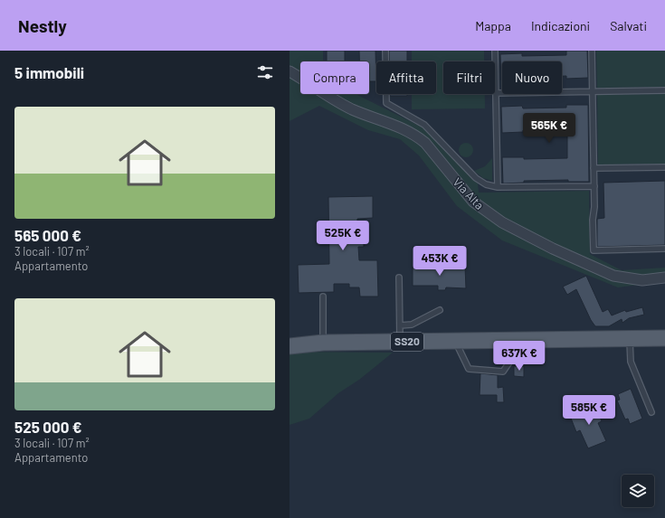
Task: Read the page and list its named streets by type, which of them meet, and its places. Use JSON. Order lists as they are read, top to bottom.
{
  "streets": {
    "main road": ["SS20"],
    "street": ["Via Alta"]
  },
  "page": {
    "header": "Nestly",
    "nav": ["Mappa", "Indicazioni", "Salvati"],
    "heading": "5 immobili",
    "chip": [
      "Compra",
      "Affitta",
      "Filtri",
      "Nuovo"
    ],
    "list": [
      {
        "name": "565 000 €",
        "note": "3 locali · 107 m² · Appartamento"
      },
      {
        "name": "525 000 €",
        "note": "3 locali · 107 m² · Appartamento"
      }
    ],
    "price": [
      "565K €",
      "525K €",
      "453K €",
      "637K €",
      "585K €"
    ]
  }
}
